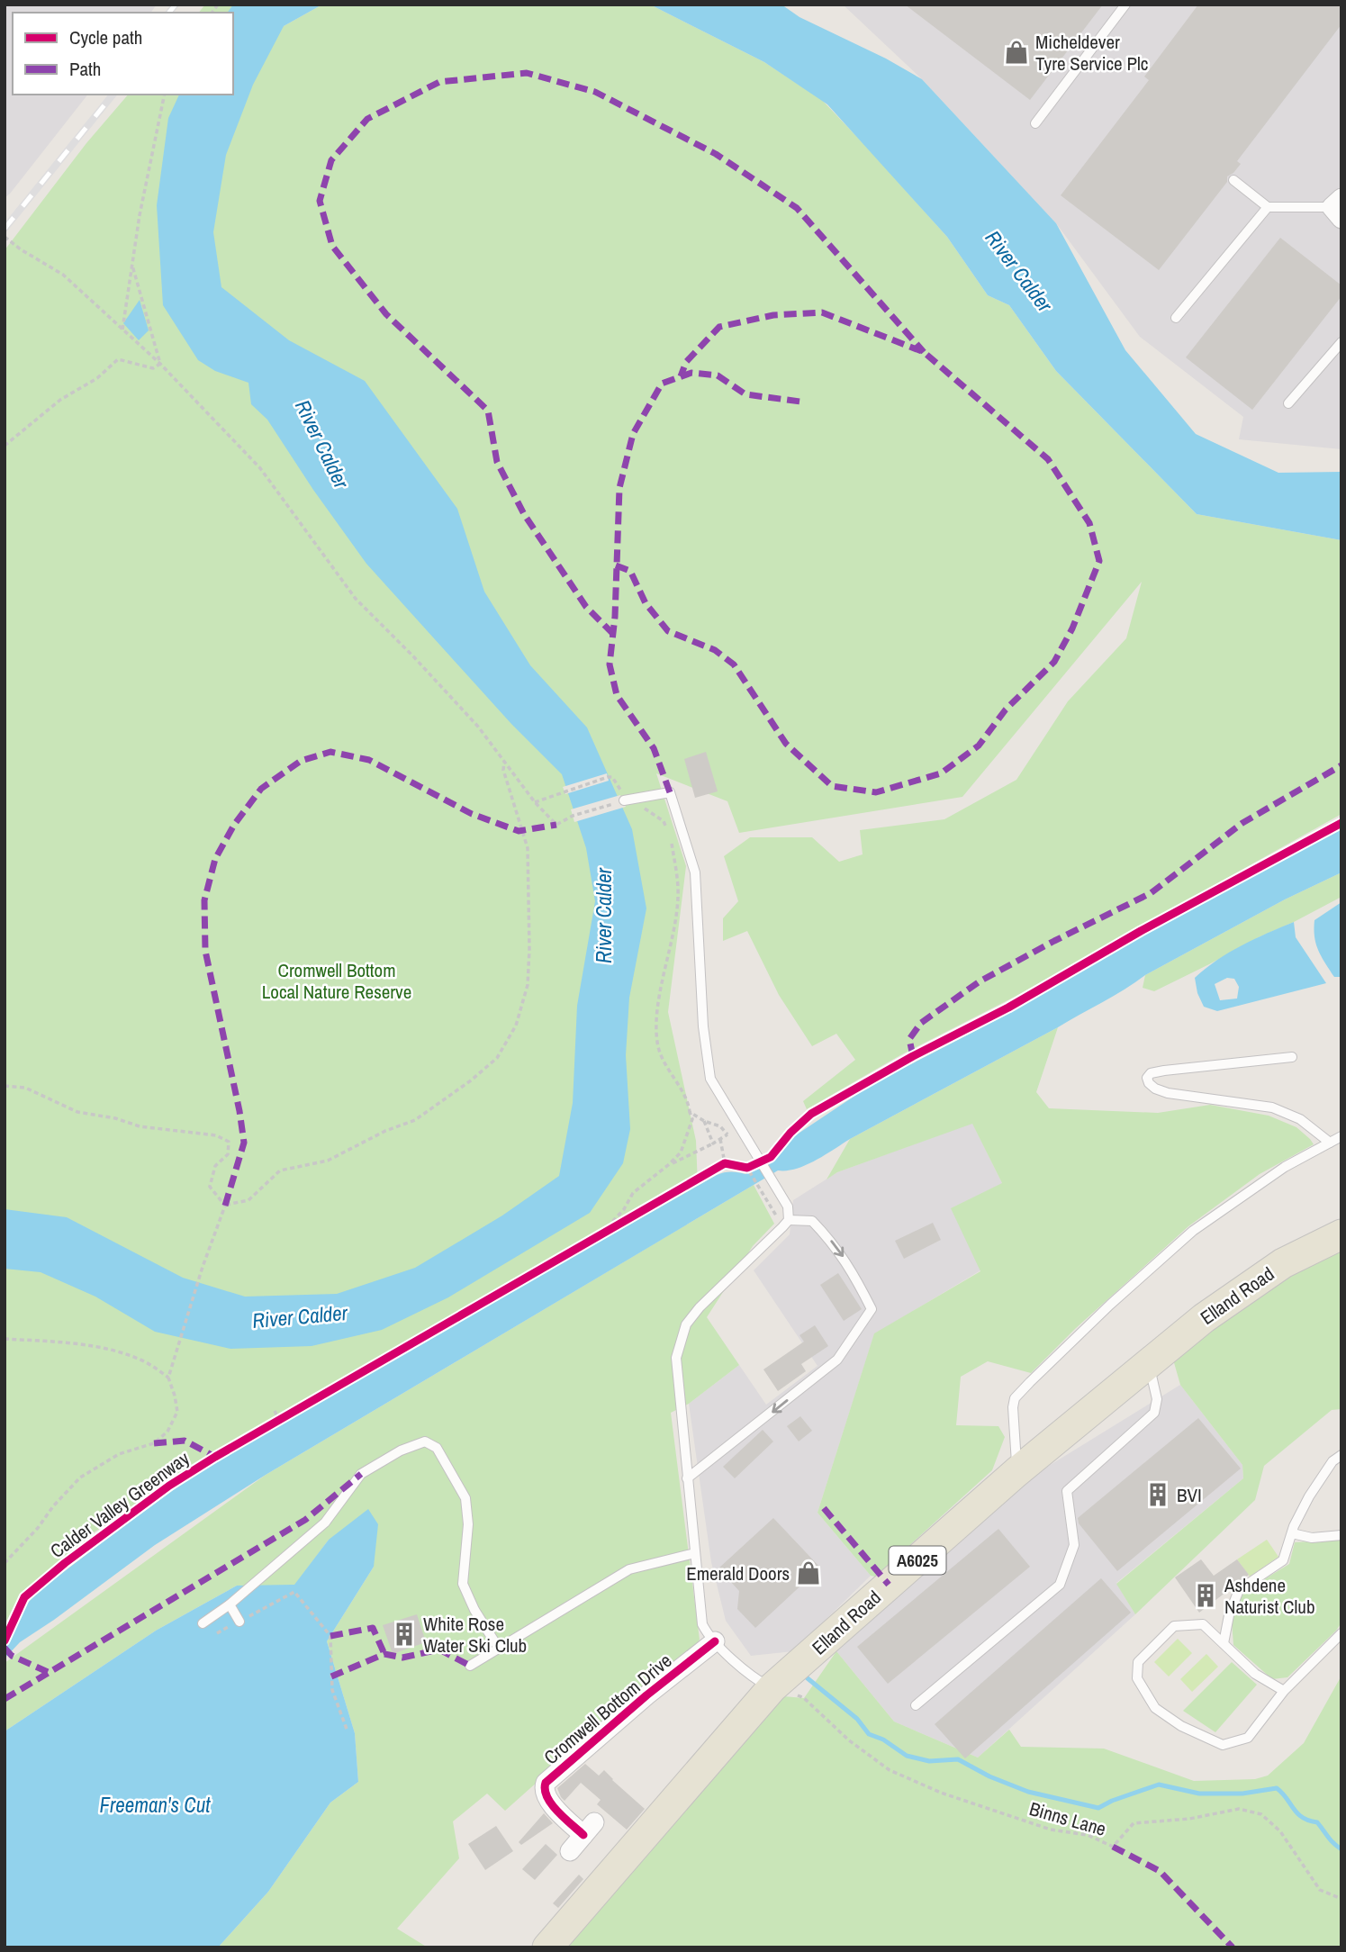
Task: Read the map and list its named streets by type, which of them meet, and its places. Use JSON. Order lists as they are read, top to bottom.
{
  "streets": {
    "main road": ["Elland Road", "A6025"],
    "street": ["Cromwell Bottom Drive"],
    "path": ["Binns Lane"],
    "cycle path": ["Calder Valley Greenway"]
  },
  "crossings": [
    ["Elland Road", "Binns Lane"]
  ],
  "water": ["River Calder", "Freeman's Cut"],
  "parks": ["Cromwell Bottom Local Nature Reserve"],
  "places": {
    "shop": ["Micheldever Tyre Service Plc", "Emerald Doors"],
    "building": ["BVI", "Ashdene Naturist Club", "White Rose Water Ski Club"]
  },
  "legend": ["Cycle path", "Path"]
}
